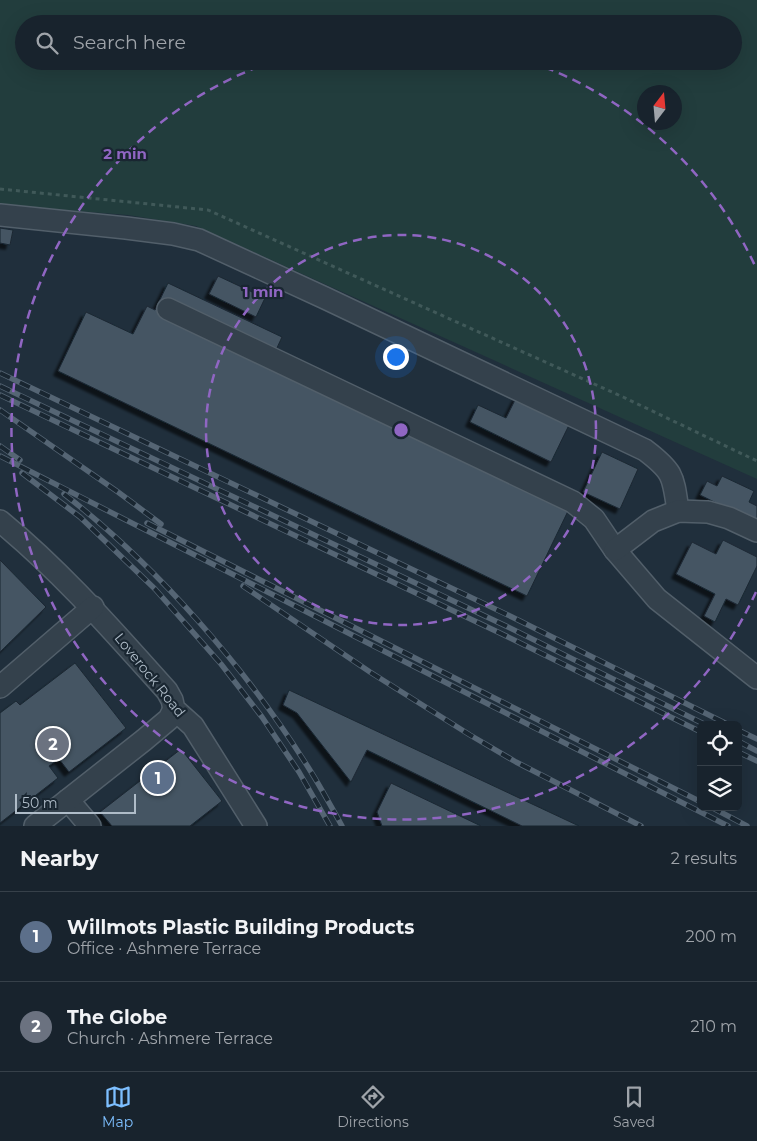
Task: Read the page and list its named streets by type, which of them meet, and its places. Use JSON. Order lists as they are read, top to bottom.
{
  "streets": {
    "street": ["Loverock Road"]
  },
  "scale_bar": "50 m",
  "north": "top",
  "page": {
    "search": "Search here",
    "pins": ["2", "1"],
    "scale": "50 m",
    "heading": ["Nearby", "2 results"],
    "list": [
      {
        "mark": "1",
        "name": "Willmots Plastic Building Products",
        "note": "Office · Ashmere Terrace",
        "value": "200 m"
      },
      {
        "mark": "2",
        "name": "The Globe",
        "note": "Church · Ashmere Terrace",
        "value": "210 m"
      }
    ],
    "nav": ["Map", "Directions", "Saved"]
  },
  "rings": ["2 min", "1 min"]
}
